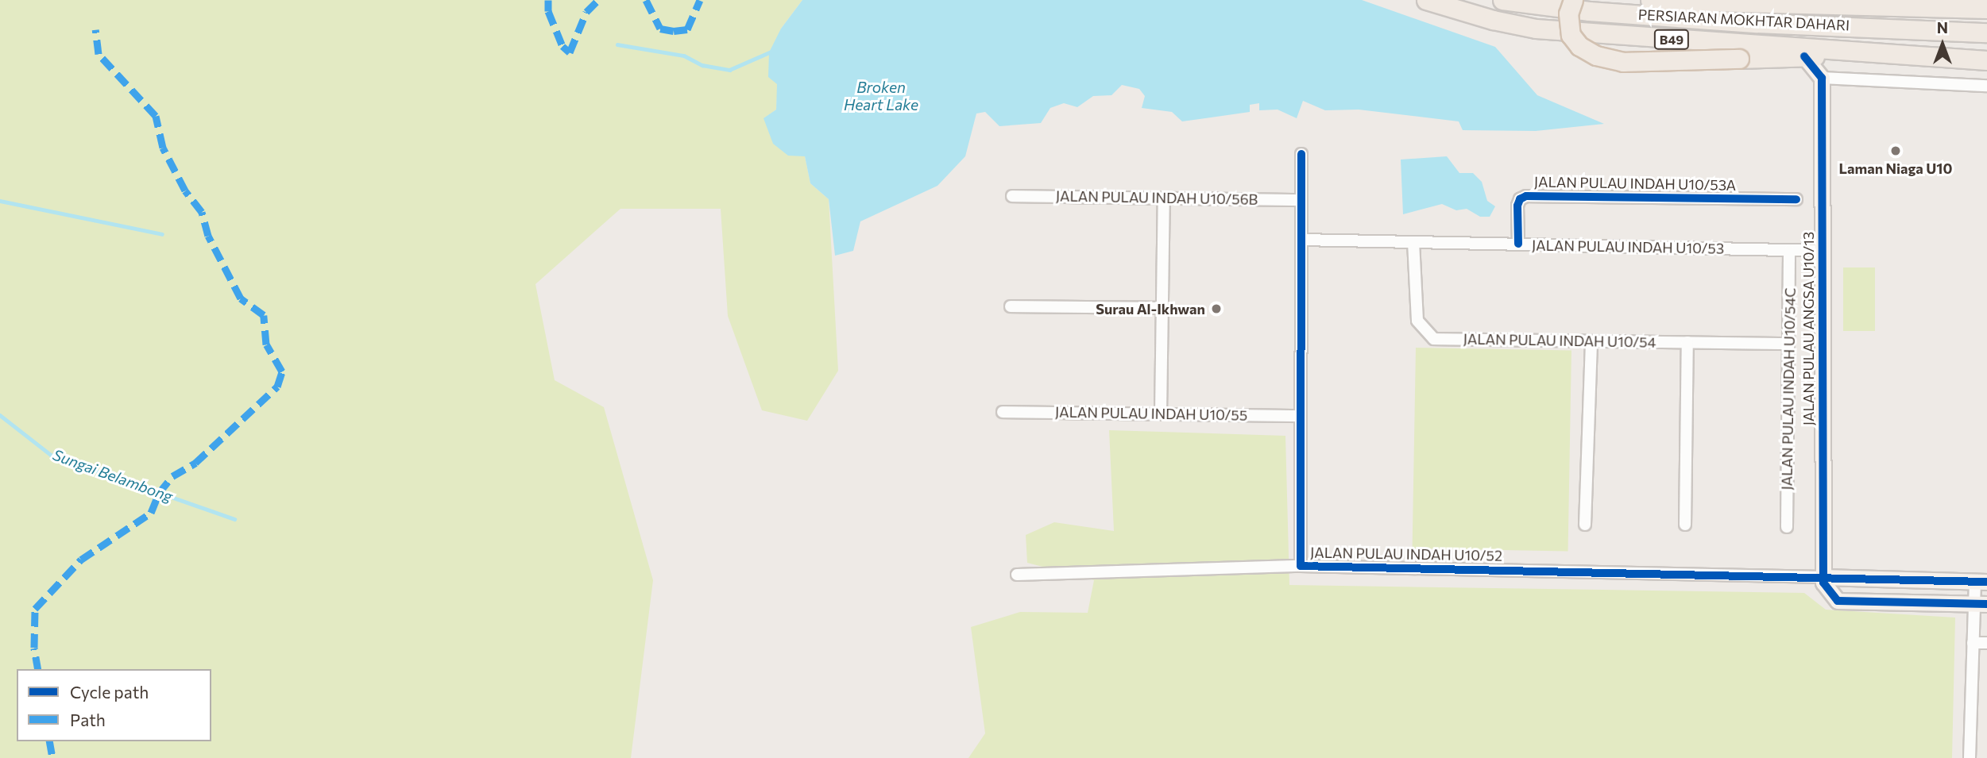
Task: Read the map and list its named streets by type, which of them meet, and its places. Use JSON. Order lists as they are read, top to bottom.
{
  "streets": {
    "main road": ["PERSIARAN MOKHTAR DAHARI", "B49"],
    "street": [
      "JALAN PULAU INDAH U10/53A",
      "JALAN PULAU INDAH U10/56B",
      "JALAN PULAU INDAH U10/53",
      "JALAN PULAU ANGSA U10/13",
      "JALAN PULAU INDAH U10/54",
      "JALAN PULAU INDAH U10/54C",
      "JALAN PULAU INDAH U10/55",
      "JALAN PULAU INDAH U10/52"
    ]
  },
  "crossings": [
    ["JALAN PULAU INDAH U10/53A", "JALAN PULAU INDAH U10/53"],
    ["JALAN PULAU INDAH U10/56B", "JALAN PULAU INDAH U10/52"],
    ["JALAN PULAU INDAH U10/53", "JALAN PULAU ANGSA U10/13"],
    ["JALAN PULAU INDAH U10/53", "JALAN PULAU INDAH U10/54"],
    ["JALAN PULAU INDAH U10/53", "JALAN PULAU INDAH U10/54C"],
    ["JALAN PULAU INDAH U10/53", "JALAN PULAU INDAH U10/52"],
    ["JALAN PULAU ANGSA U10/13", "JALAN PULAU INDAH U10/52"],
    ["JALAN PULAU INDAH U10/54", "JALAN PULAU INDAH U10/54C"],
    ["JALAN PULAU INDAH U10/55", "JALAN PULAU INDAH U10/52"]
  ],
  "water": ["Broken Heart Lake", "Sungai Belambong"],
  "places": ["Laman Niaga U10", "Surau Al-Ikhwan"],
  "legend": ["Cycle path", "Path"],
  "north": "top"
}
